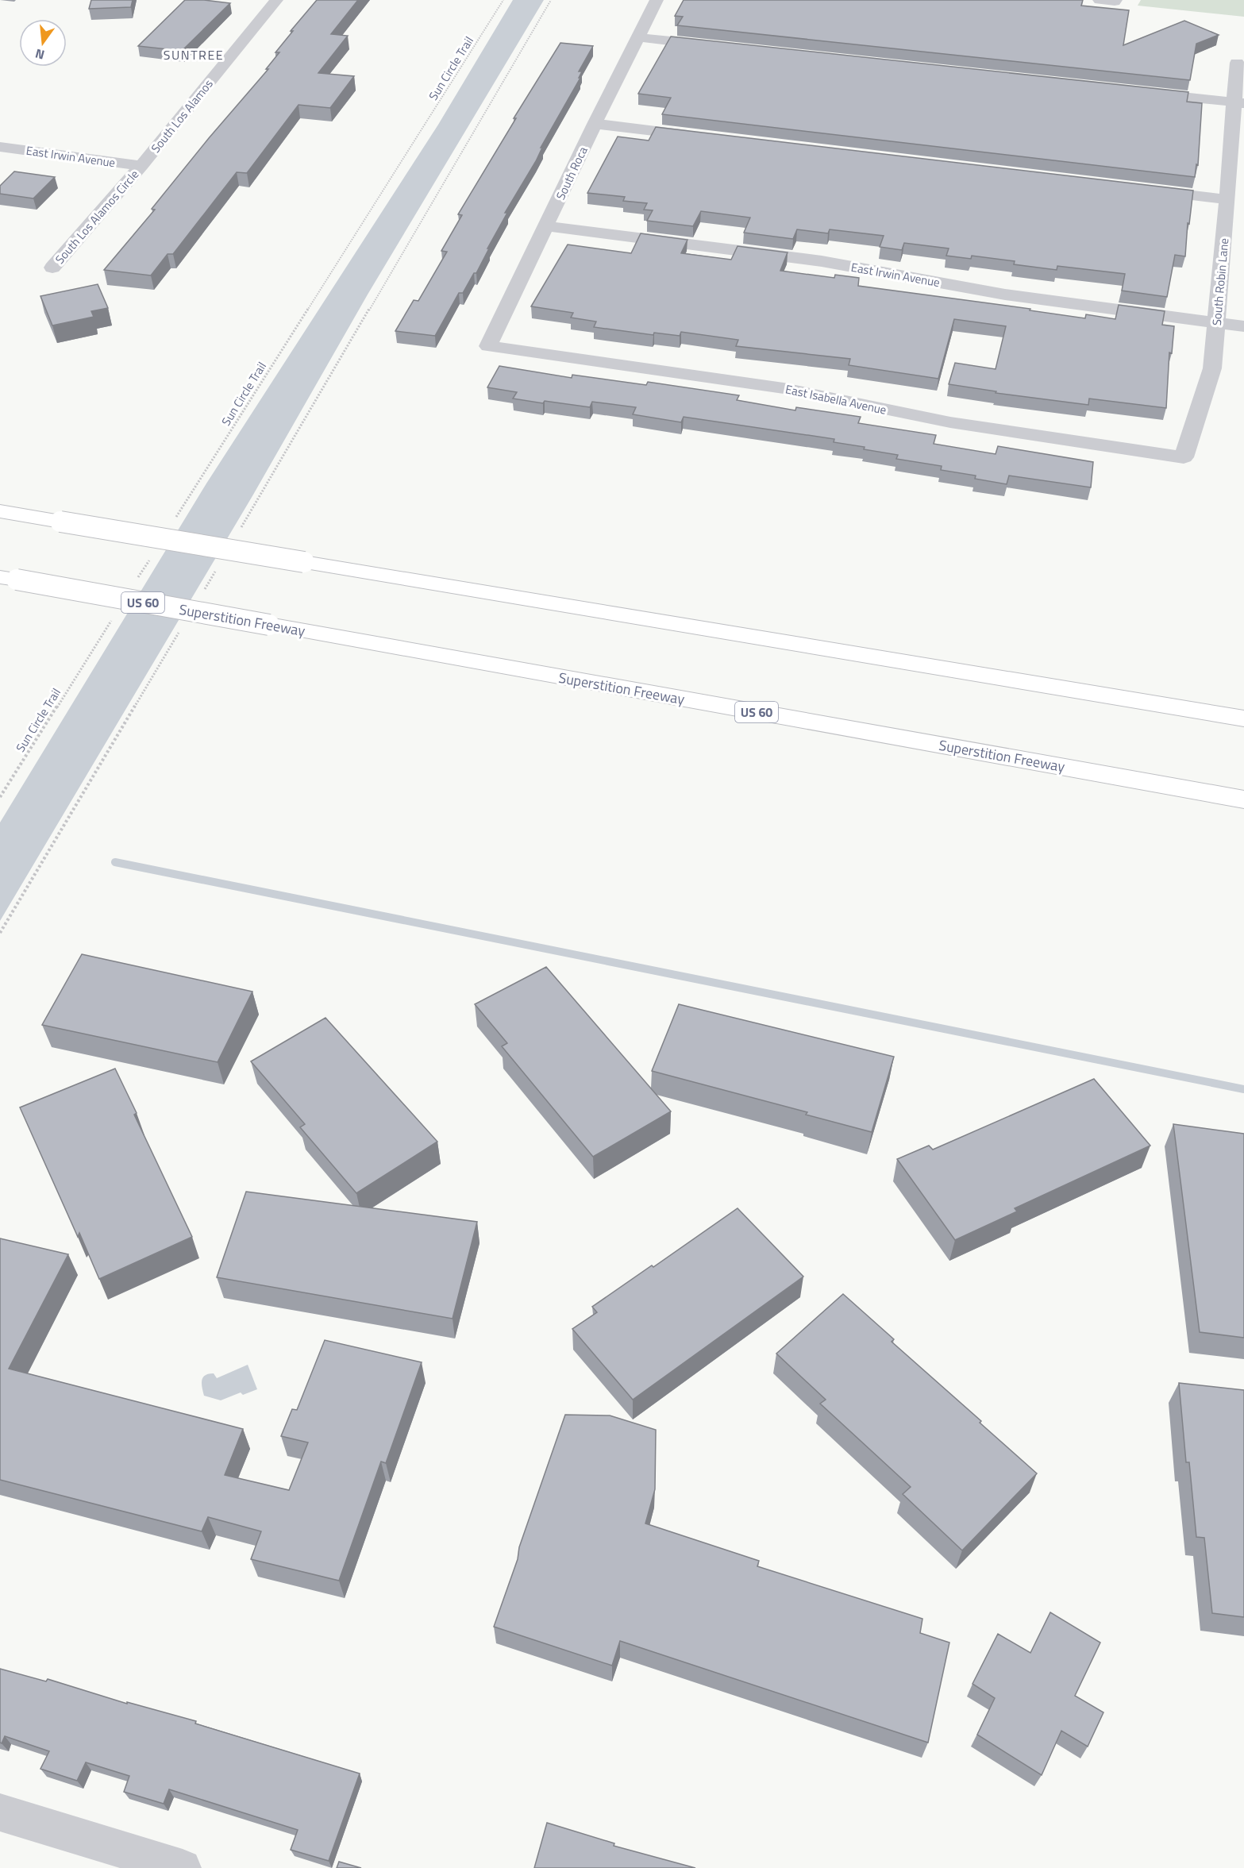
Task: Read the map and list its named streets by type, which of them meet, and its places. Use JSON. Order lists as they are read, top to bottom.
{
  "streets": {
    "highway": ["US 60", "Superstition Freeway"],
    "street": [
      "South Los Alamos",
      "East Irwin Avenue",
      "South Roca",
      "South Los Alamos Circle",
      "South Robin Lane",
      "East Isabella Avenue"
    ],
    "path": ["Sun Circle Trail"]
  },
  "crossings": [
    ["South Los Alamos", "East Irwin Avenue"],
    ["South Los Alamos", "South Los Alamos Circle"],
    ["East Irwin Avenue", "South Roca"],
    ["East Irwin Avenue", "South Los Alamos Circle"],
    ["East Irwin Avenue", "South Robin Lane"],
    ["South Roca", "East Isabella Avenue"],
    ["South Robin Lane", "East Isabella Avenue"]
  ],
  "districts": ["SUNTREE"],
  "north": "bottom"
}
